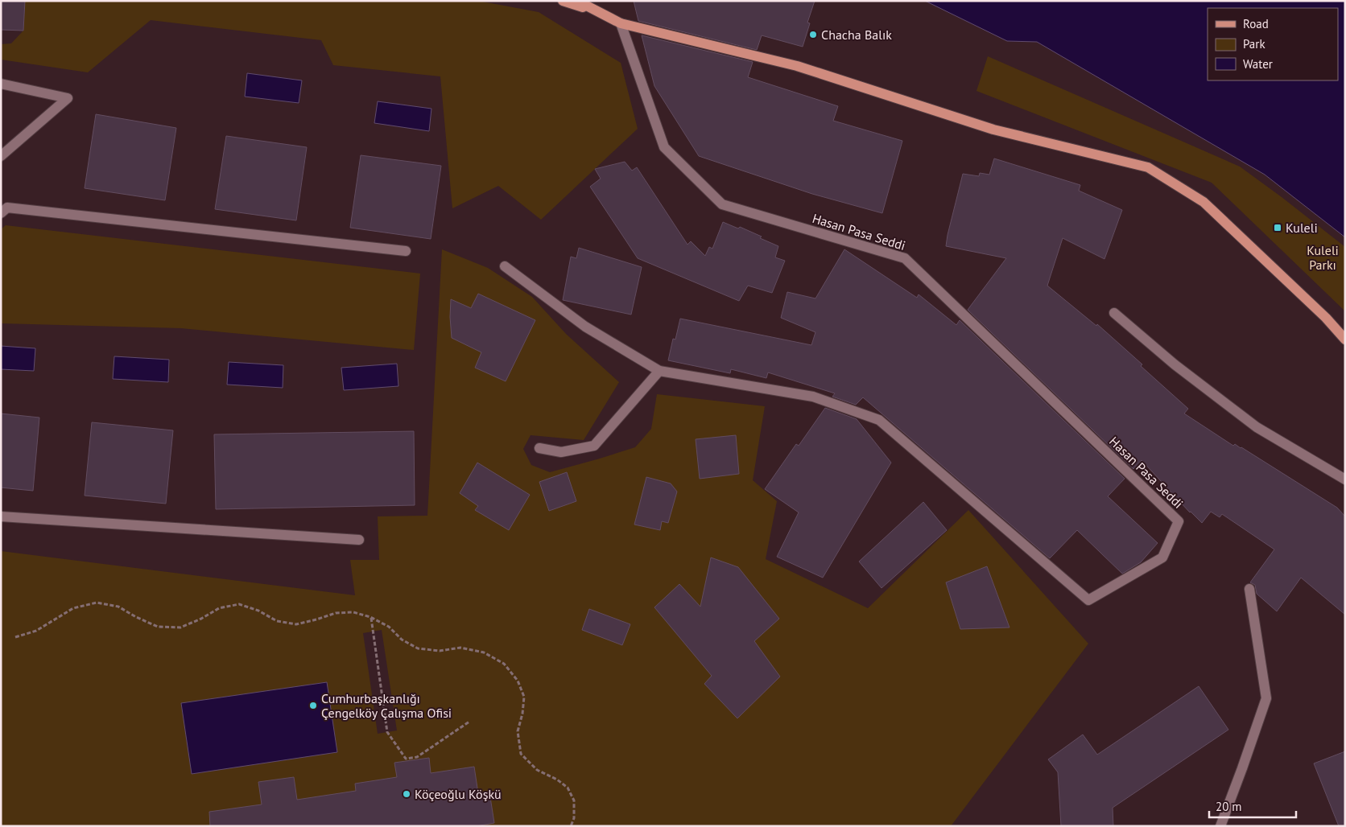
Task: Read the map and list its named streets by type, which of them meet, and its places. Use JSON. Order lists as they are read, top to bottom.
{
  "streets": {
    "street": ["Hasan Pasa Seddi"]
  },
  "parks": ["Kuleli Parkı"],
  "places": {
    "other": ["Chacha Balık", "Cumhurbaşkanlığı Çengelköy Çalışma Ofisi", "Köçeoğlu Köşkü"],
    "transit": ["Kuleli"]
  },
  "legend": ["Road", "Park", "Water"],
  "scale_bar": "20 m"
}
